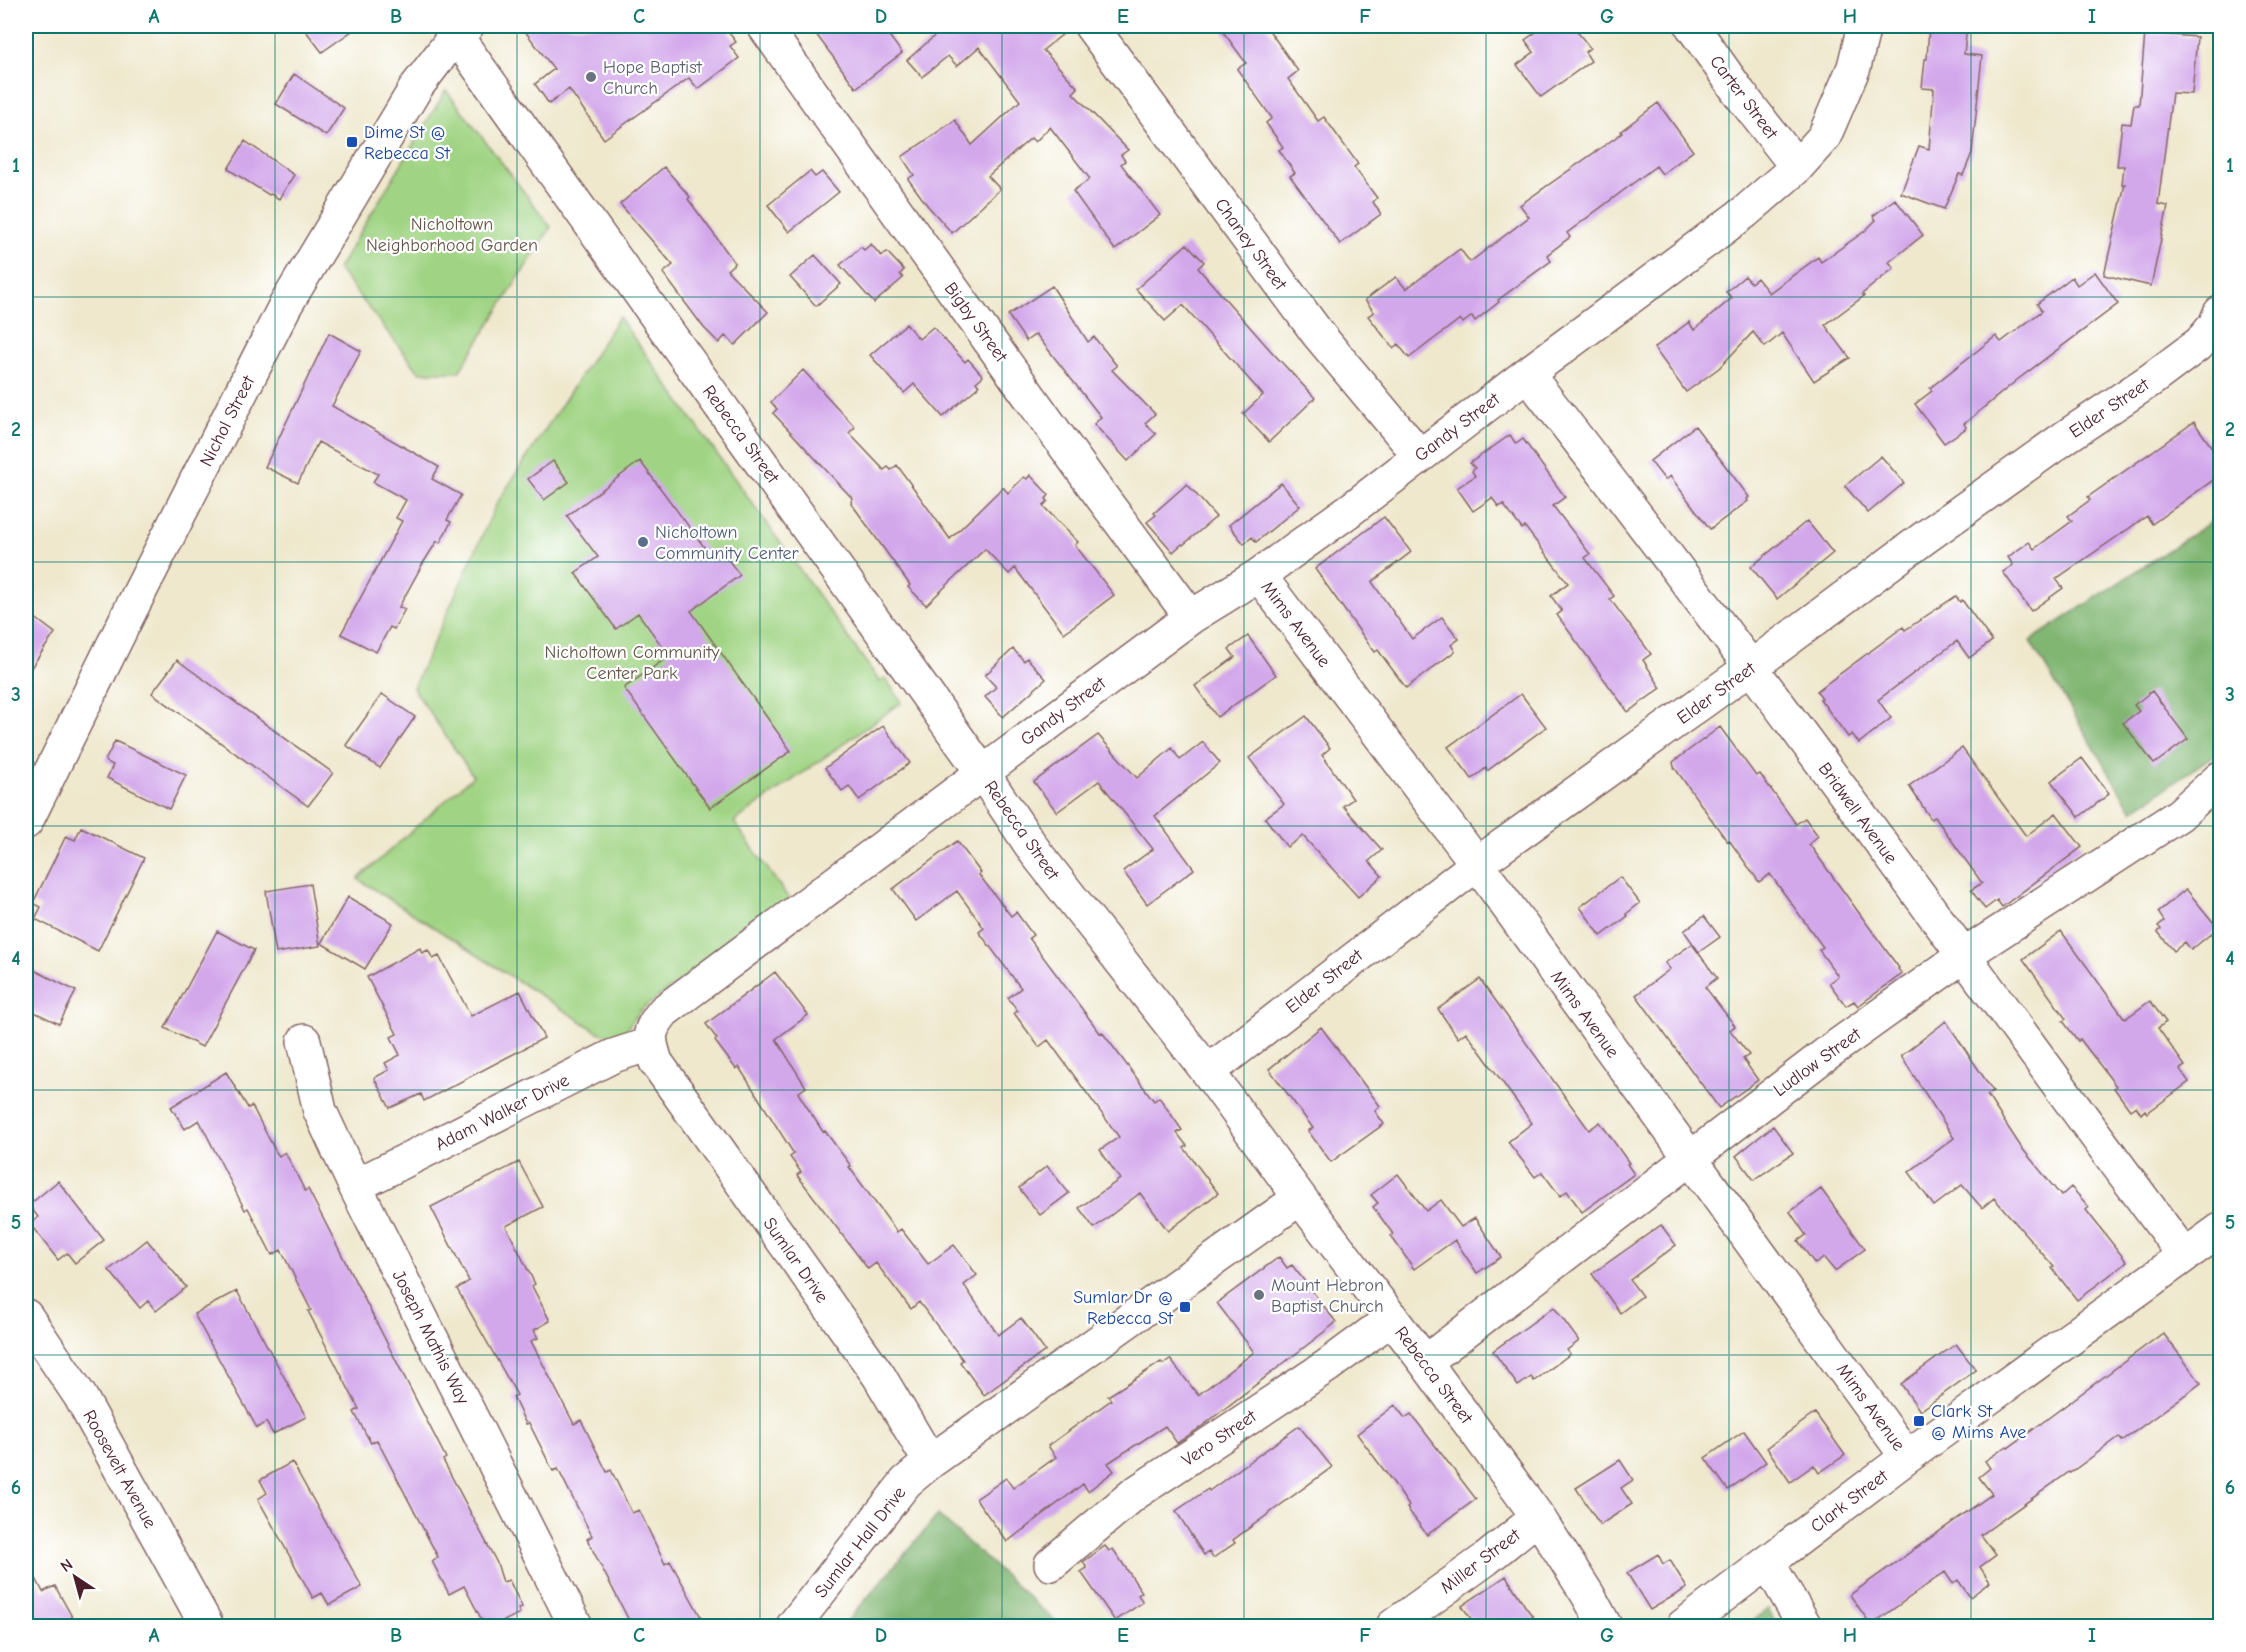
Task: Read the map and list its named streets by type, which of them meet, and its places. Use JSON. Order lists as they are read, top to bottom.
{
  "streets": {
    "street": [
      "Carter Street",
      "Chaney Street",
      "Bigby Street",
      "Elder Street",
      "Nichol Street",
      "Gandy Street",
      "Rebecca Street",
      "Mims Avenue",
      "Bridwell Avenue",
      "Ludlow Street",
      "Adam Walker Drive",
      "Sumlar Drive",
      "Joseph Mathis Way",
      "Vero Street",
      "Roosevelt Avenue",
      "Clark Street",
      "Sumlar Hall Drive",
      "Miller Street"
    ]
  },
  "crossings": [
    ["Carter Street", "Gandy Street"],
    ["Chaney Street", "Gandy Street"],
    ["Bigby Street", "Gandy Street"],
    ["Elder Street", "Rebecca Street"],
    ["Elder Street", "Mims Avenue"],
    ["Elder Street", "Bridwell Avenue"],
    ["Nichol Street", "Rebecca Street"],
    ["Gandy Street", "Rebecca Street"],
    ["Gandy Street", "Mims Avenue"],
    ["Gandy Street", "Bridwell Avenue"],
    ["Rebecca Street", "Ludlow Street"],
    ["Rebecca Street", "Vero Street"],
    ["Rebecca Street", "Miller Street"],
    ["Mims Avenue", "Ludlow Street"],
    ["Mims Avenue", "Clark Street"],
    ["Bridwell Avenue", "Ludlow Street"],
    ["Bridwell Avenue", "Clark Street"],
    ["Adam Walker Drive", "Sumlar Drive"],
    ["Adam Walker Drive", "Joseph Mathis Way"],
    ["Sumlar Drive", "Sumlar Hall Drive"]
  ],
  "parks": ["Nicholtown Neighborhood Garden", "Nicholtown Community Center Park"],
  "places": {
    "other": ["Hope Baptist Church", "Nicholtown Community Center", "Mount Hebron Baptist Church"],
    "transit": ["Dime St @ Rebecca St", "Sumlar Dr @ Rebecca St", "Clark St @ Mims Ave"]
  },
  "north": "top left",
  "grid": {
    "columns": [
      "A",
      "B",
      "C",
      "D",
      "E",
      "F",
      "G",
      "H",
      "I"
    ],
    "rows": [
      "1",
      "2",
      "3",
      "4",
      "5",
      "6"
    ]
  }
}
